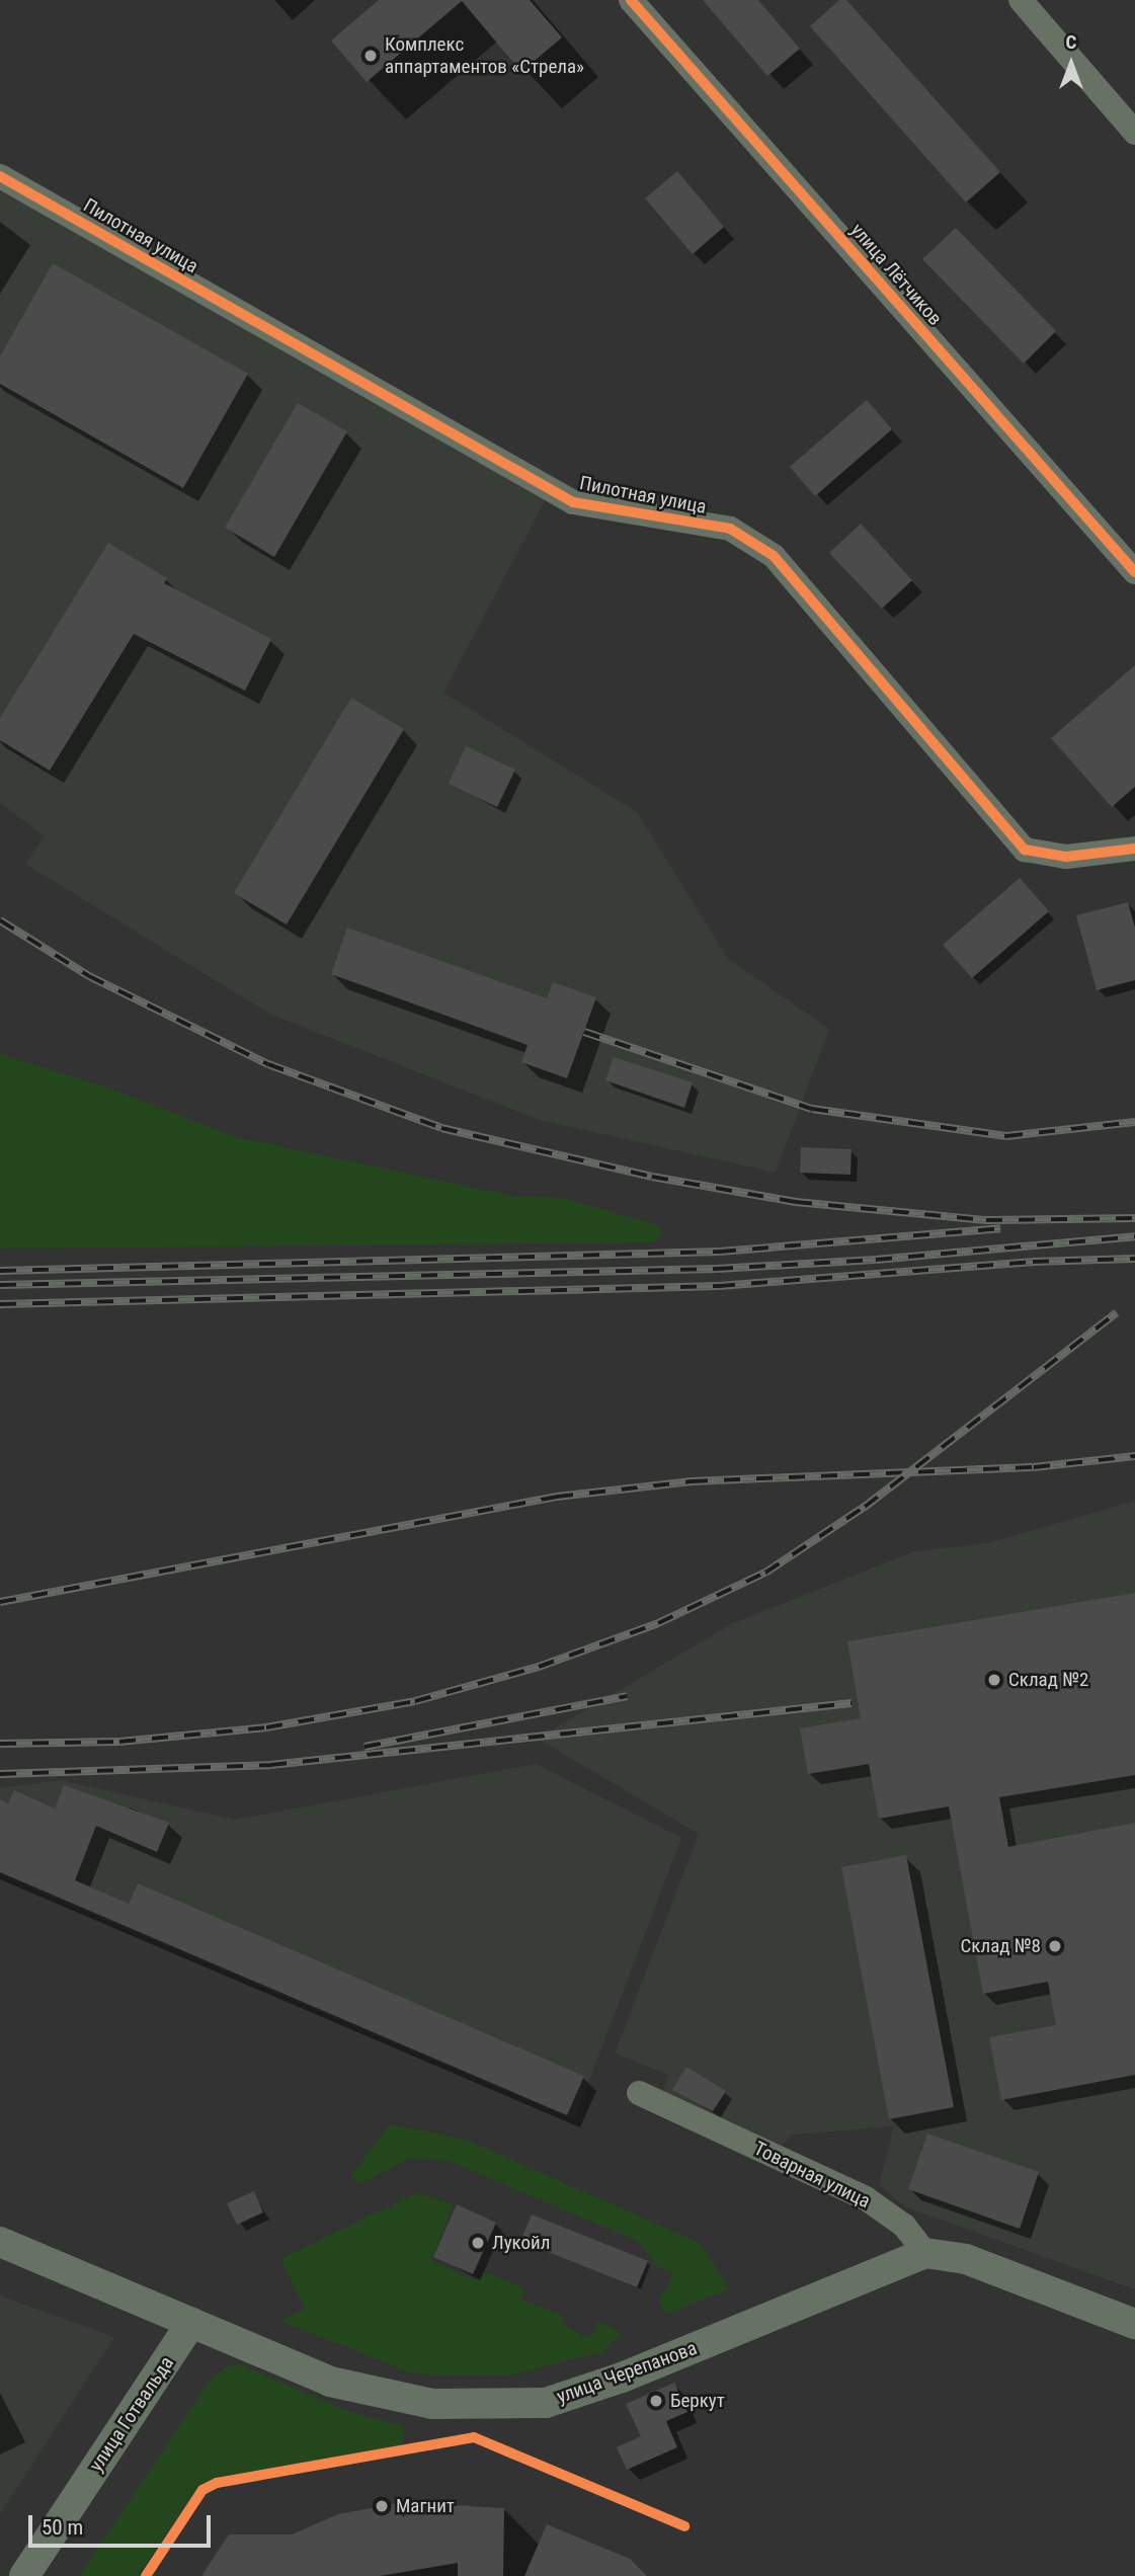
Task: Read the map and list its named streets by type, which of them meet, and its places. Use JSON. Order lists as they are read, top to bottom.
{
  "streets": {
    "main road": ["улица Черепанова", "улица Готвальда"],
    "street": ["Пилотная улица", "улица Лётчиков", "Товарная улица"]
  },
  "crossings": [
    ["Товарная улица", "улица Черепанова"],
    ["улица Черепанова", "улица Готвальда"]
  ],
  "places": [
    "Комплекс аппартаментов «Стрела»",
    "Склад №2",
    "Склад №8",
    "Лукойл",
    "Беркут",
    "Магнит"
  ],
  "scale_bar": "50 m",
  "north": "top"
}
